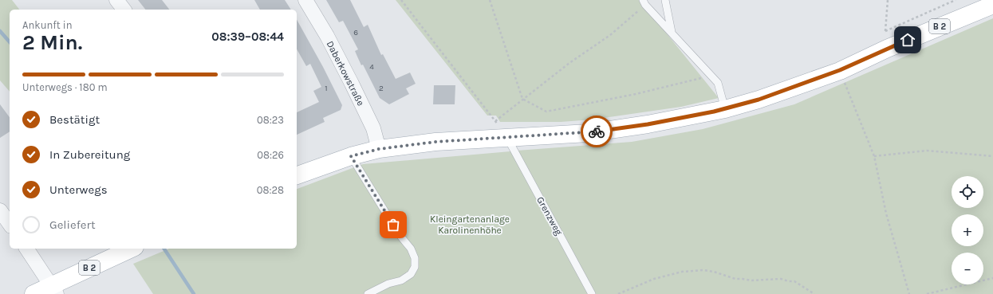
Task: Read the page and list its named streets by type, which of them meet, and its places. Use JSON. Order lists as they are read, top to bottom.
{
  "streets": {
    "main road": ["B 2"],
    "street": ["Daberkowstraße"],
    "lane": ["Grenzweg"]
  },
  "crossings": [
    ["B 2", "Daberkowstraße"],
    ["B 2", "Grenzweg"]
  ],
  "parks": ["Kleingartenanlage Karolinenhöhe"],
  "house_numbers": [
    "6",
    "4",
    "1",
    "2"
  ],
  "page": {
    "heading": ["2 Min.", "Ankunft in", "08:39–08:44"],
    "bar": "Unterwegs · 180 m",
    "list": [
      ["Bestätigt", "08:23"],
      ["In Zubereitung", "08:26"],
      ["Unterwegs", "08:28"],
      "Geliefert"
    ],
    "map_buttons": ["+", "−"]
  }
}
